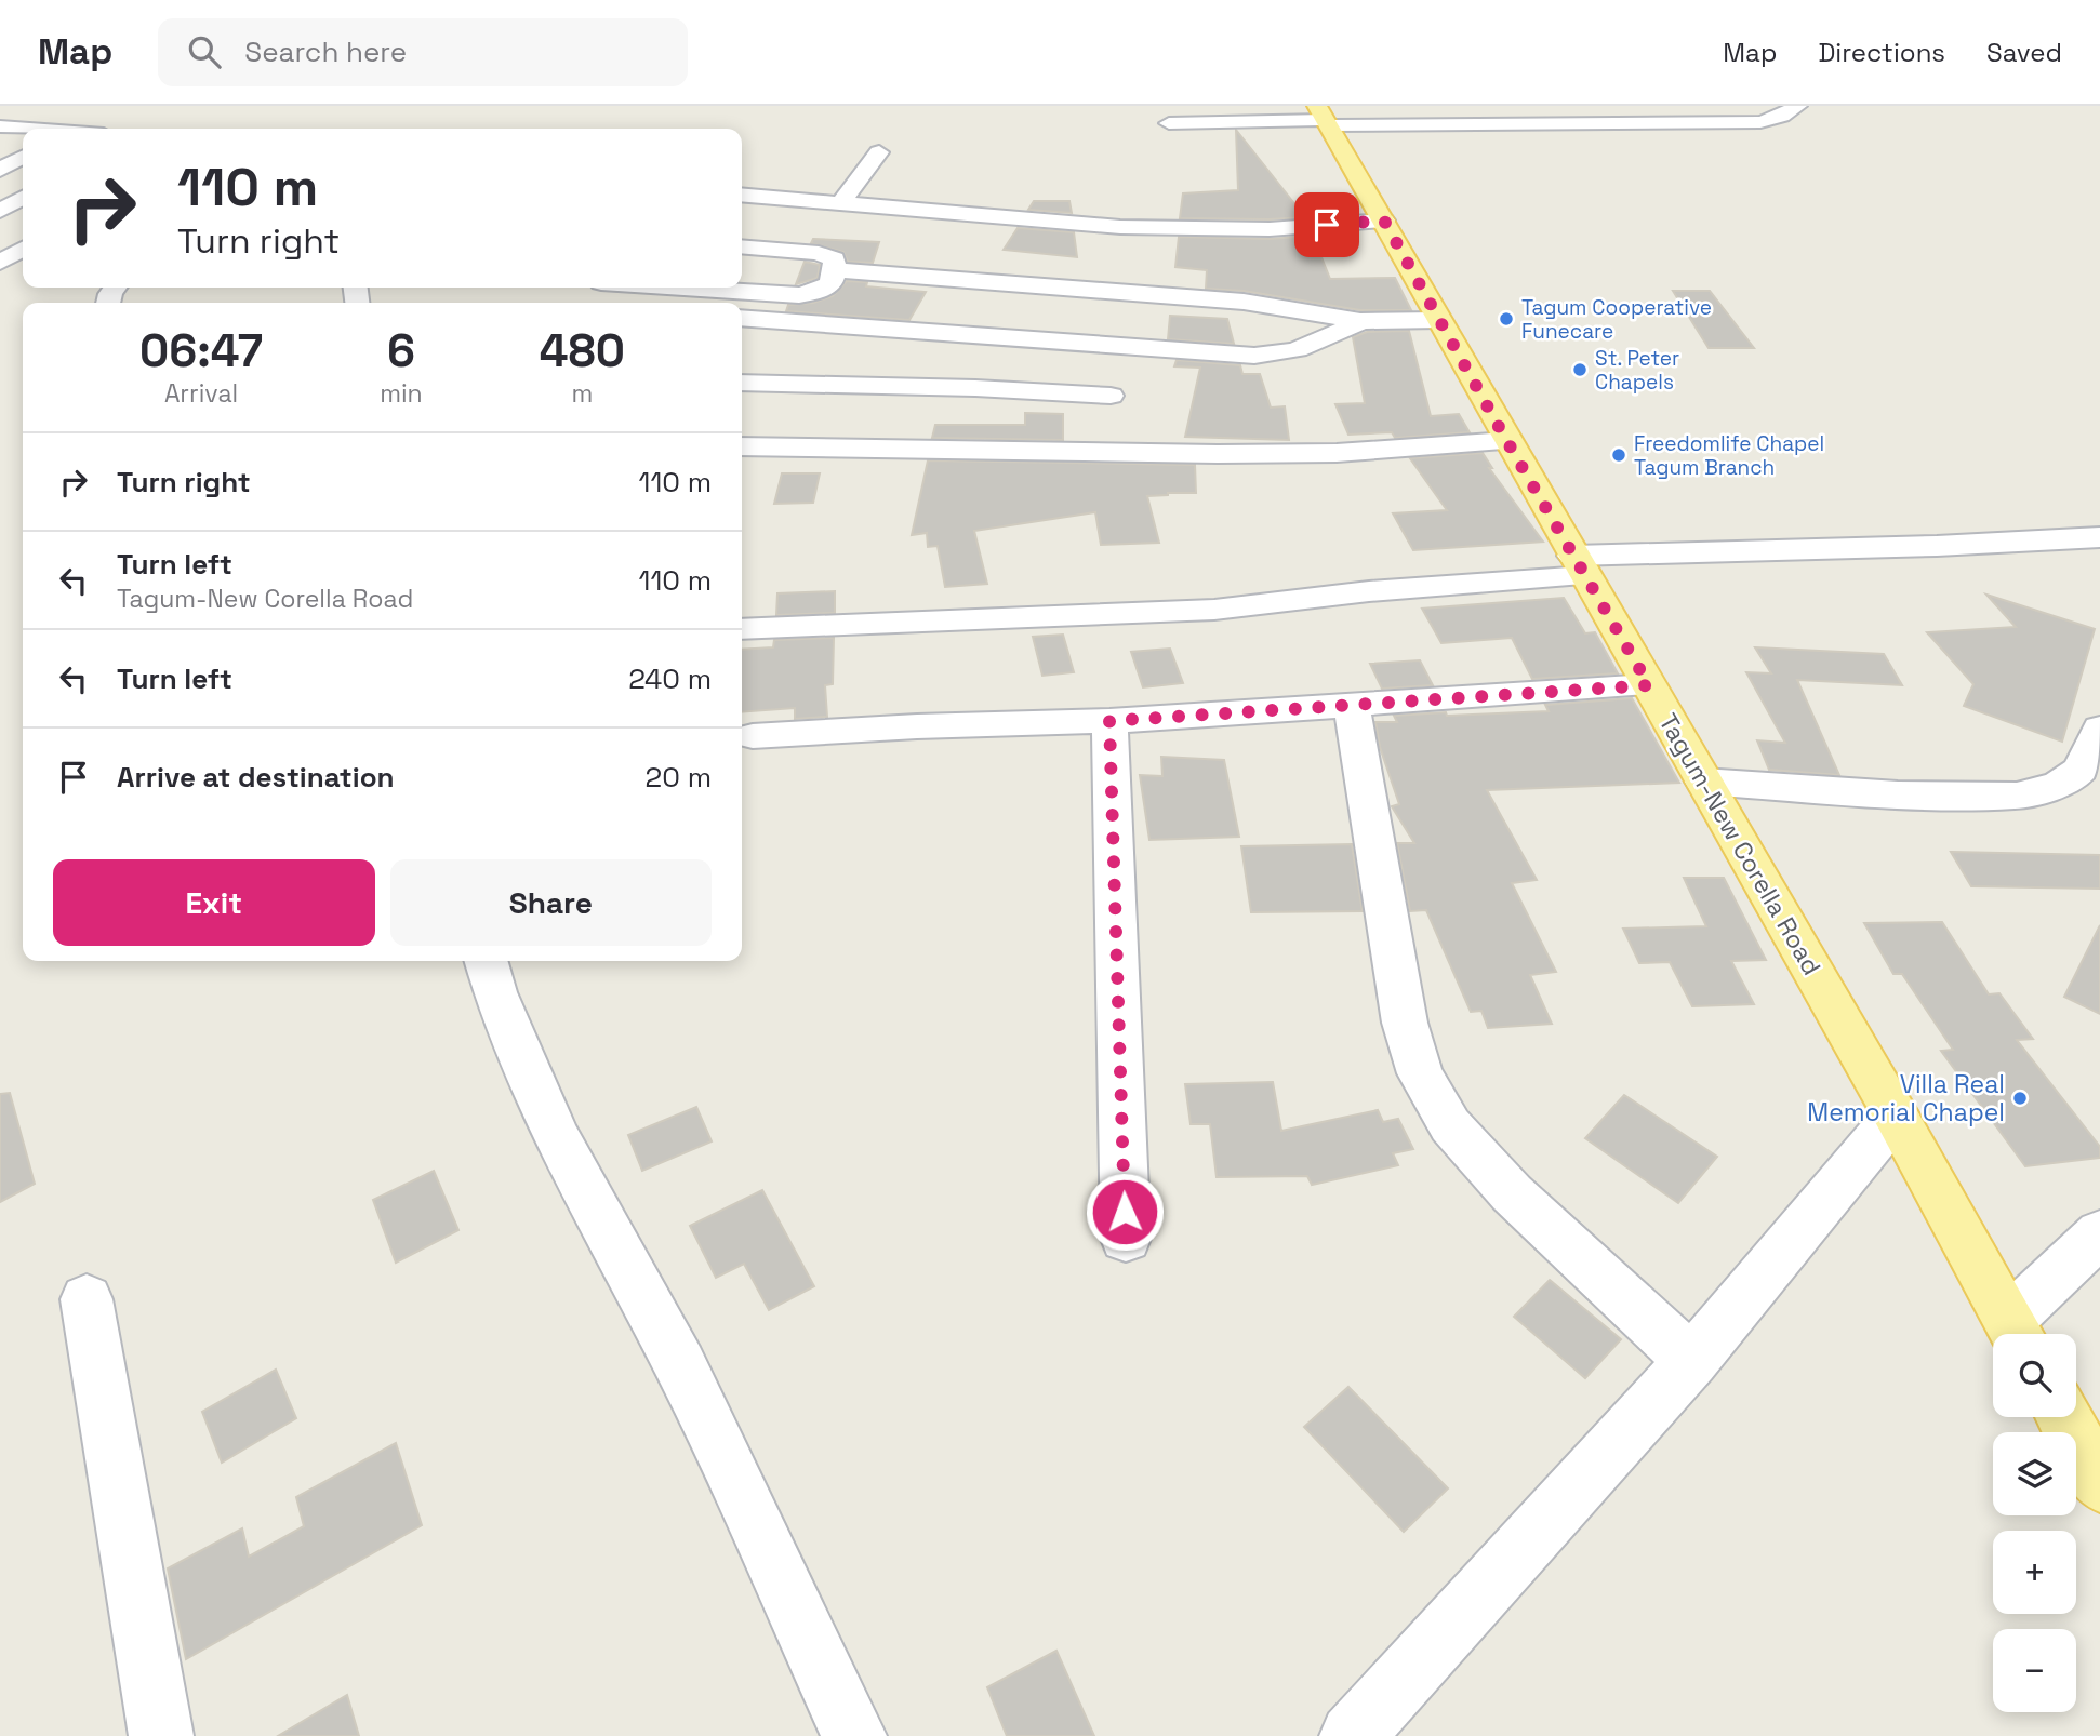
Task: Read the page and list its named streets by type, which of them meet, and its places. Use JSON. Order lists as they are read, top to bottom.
{
  "streets": {
    "main road": ["Tagum-New Corella Road"]
  },
  "places": [
    "Tagum Cooperative Funecare",
    "St. Peter Chapels",
    "Freedomlife Chapel Tagum Branch",
    "Villa Real Memorial Chapel"
  ],
  "page": {
    "header": "Map",
    "search": "Search here",
    "nav": ["Map", "Directions", "Saved"],
    "turn": ["110 m", "Turn right"],
    "eta": [
      "06:47",
      "Arrival",
      "6",
      "min",
      "480",
      "m"
    ],
    "list": [
      {
        "name": "Turn right",
        "value": "110 m"
      },
      {
        "name": "Turn left",
        "note": "Tagum-New Corella Road",
        "value": "110 m"
      },
      {
        "name": "Turn left",
        "value": "240 m"
      },
      {
        "name": "Arrive at destination",
        "value": "20 m"
      }
    ],
    "buttons": ["Exit", "Share"],
    "map_buttons": ["+", "−"]
  }
}
